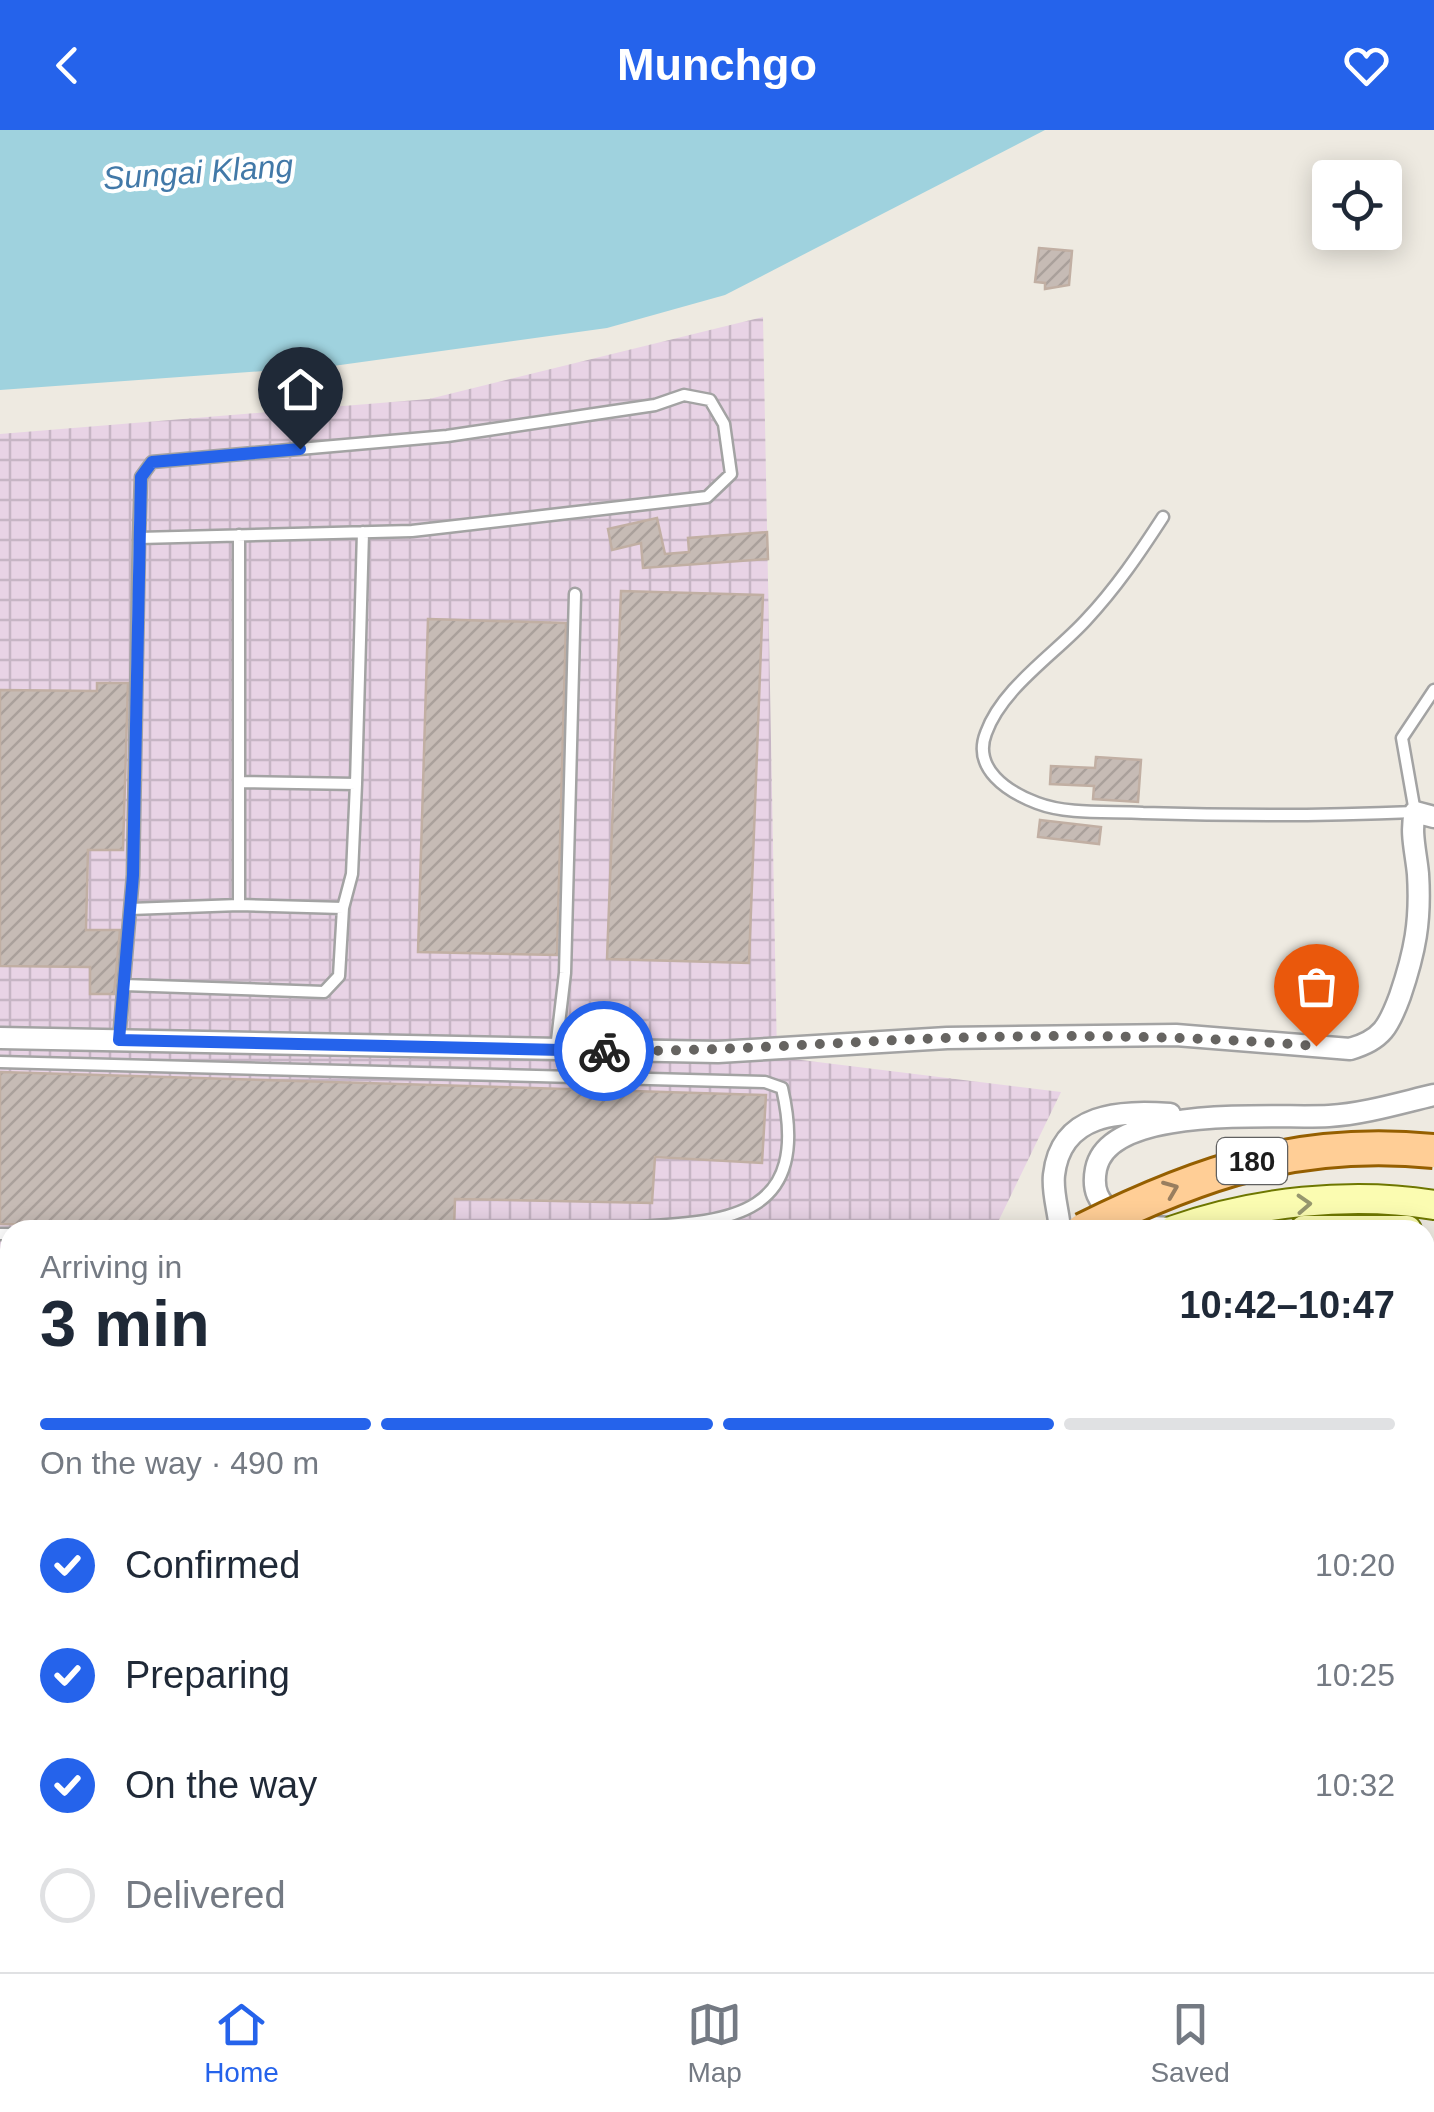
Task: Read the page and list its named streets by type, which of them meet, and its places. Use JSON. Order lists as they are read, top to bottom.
{
  "streets": {
    "main road": ["180"]
  },
  "water": ["Sungai Klang"],
  "page": {
    "header": "Munchgo",
    "heading": ["3 min", "Arriving in", "10:42–10:47"],
    "bar": "On the way · 490 m",
    "list": [
      ["Confirmed", "10:20"],
      ["Preparing", "10:25"],
      ["On the way", "10:32"],
      "Delivered"
    ],
    "tabs": ["Home", "Map", "Saved"]
  }
}
